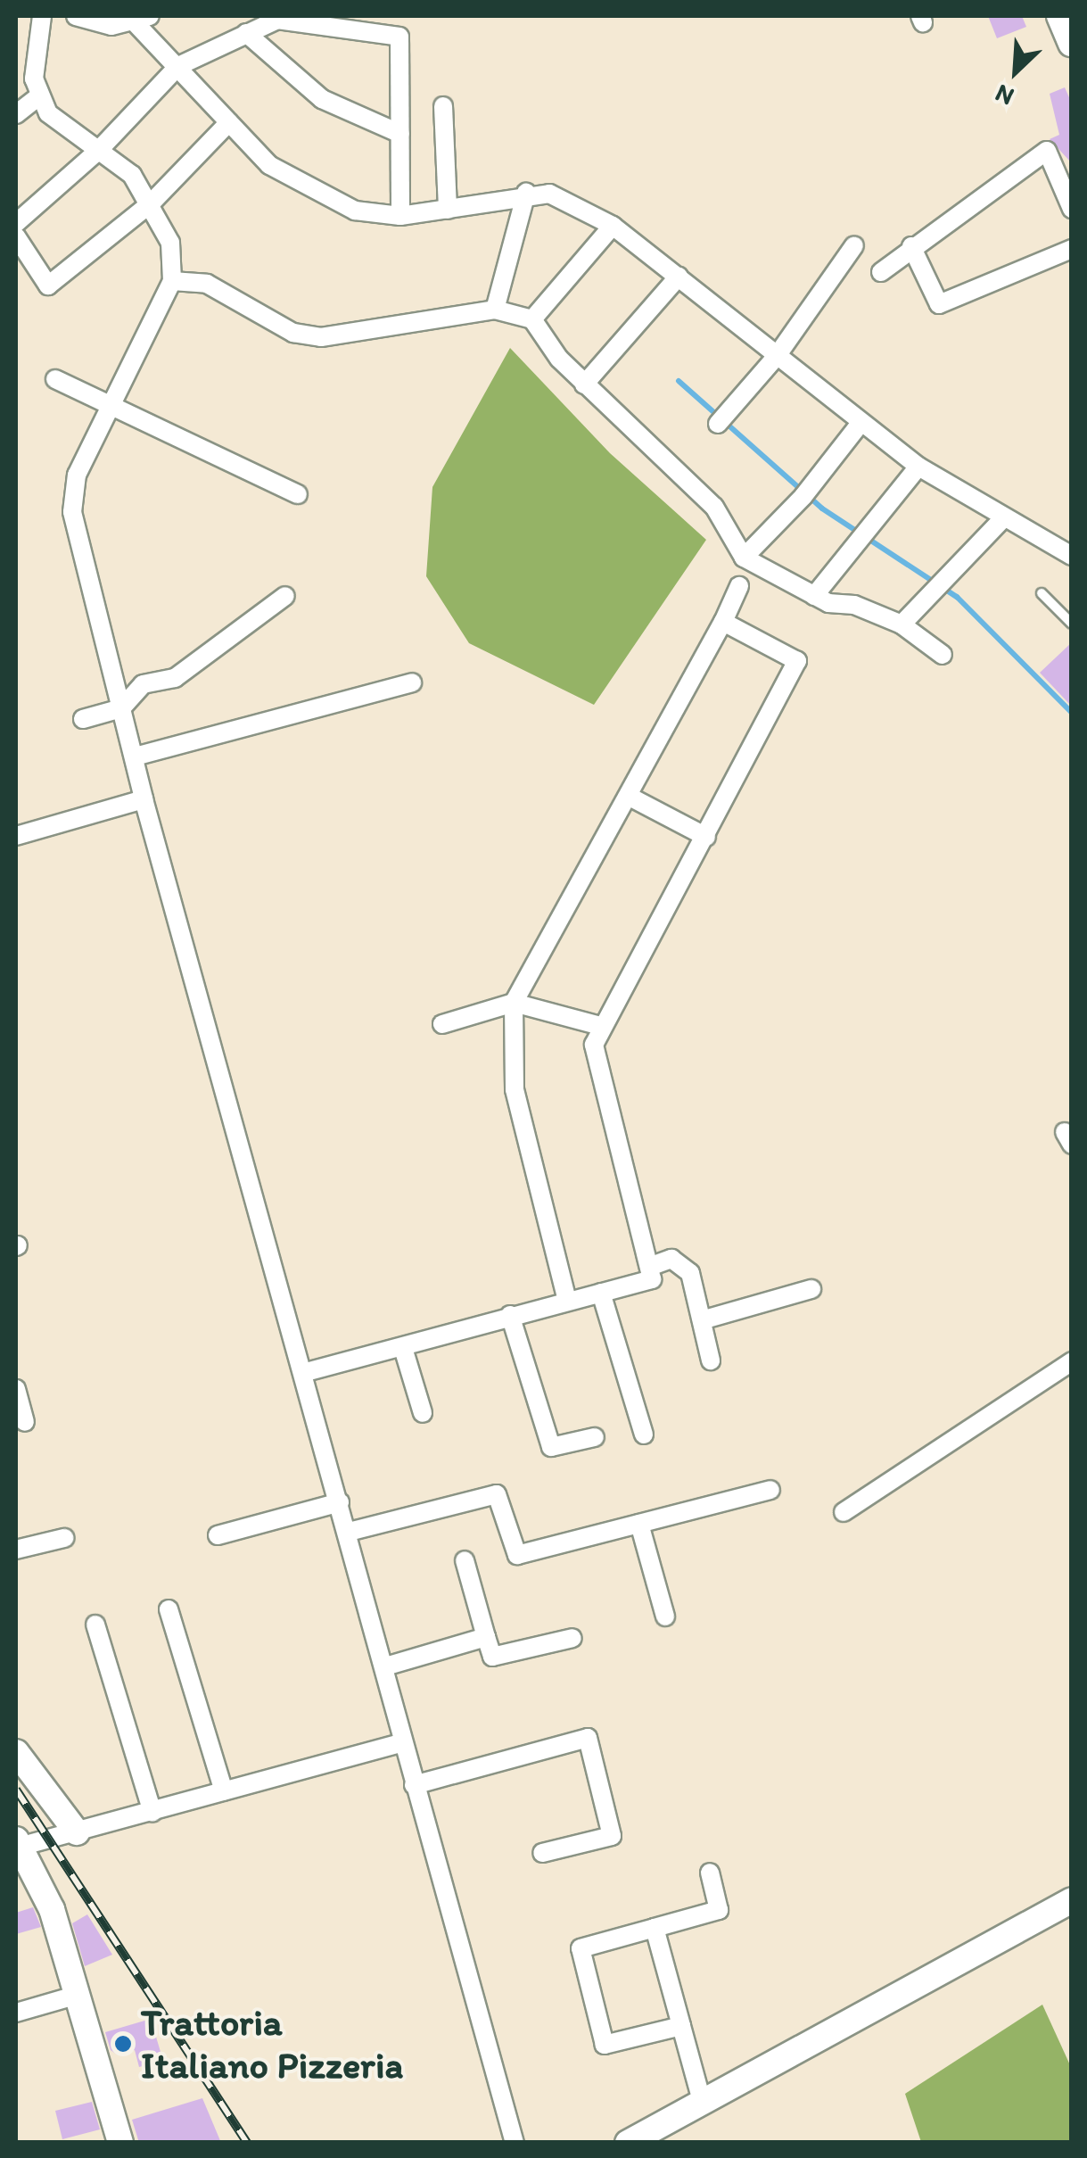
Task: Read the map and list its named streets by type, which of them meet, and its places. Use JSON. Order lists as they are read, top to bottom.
{
  "places": ["Trattoria Italiano Pizzeria"],
  "north": "bottom left"
}
